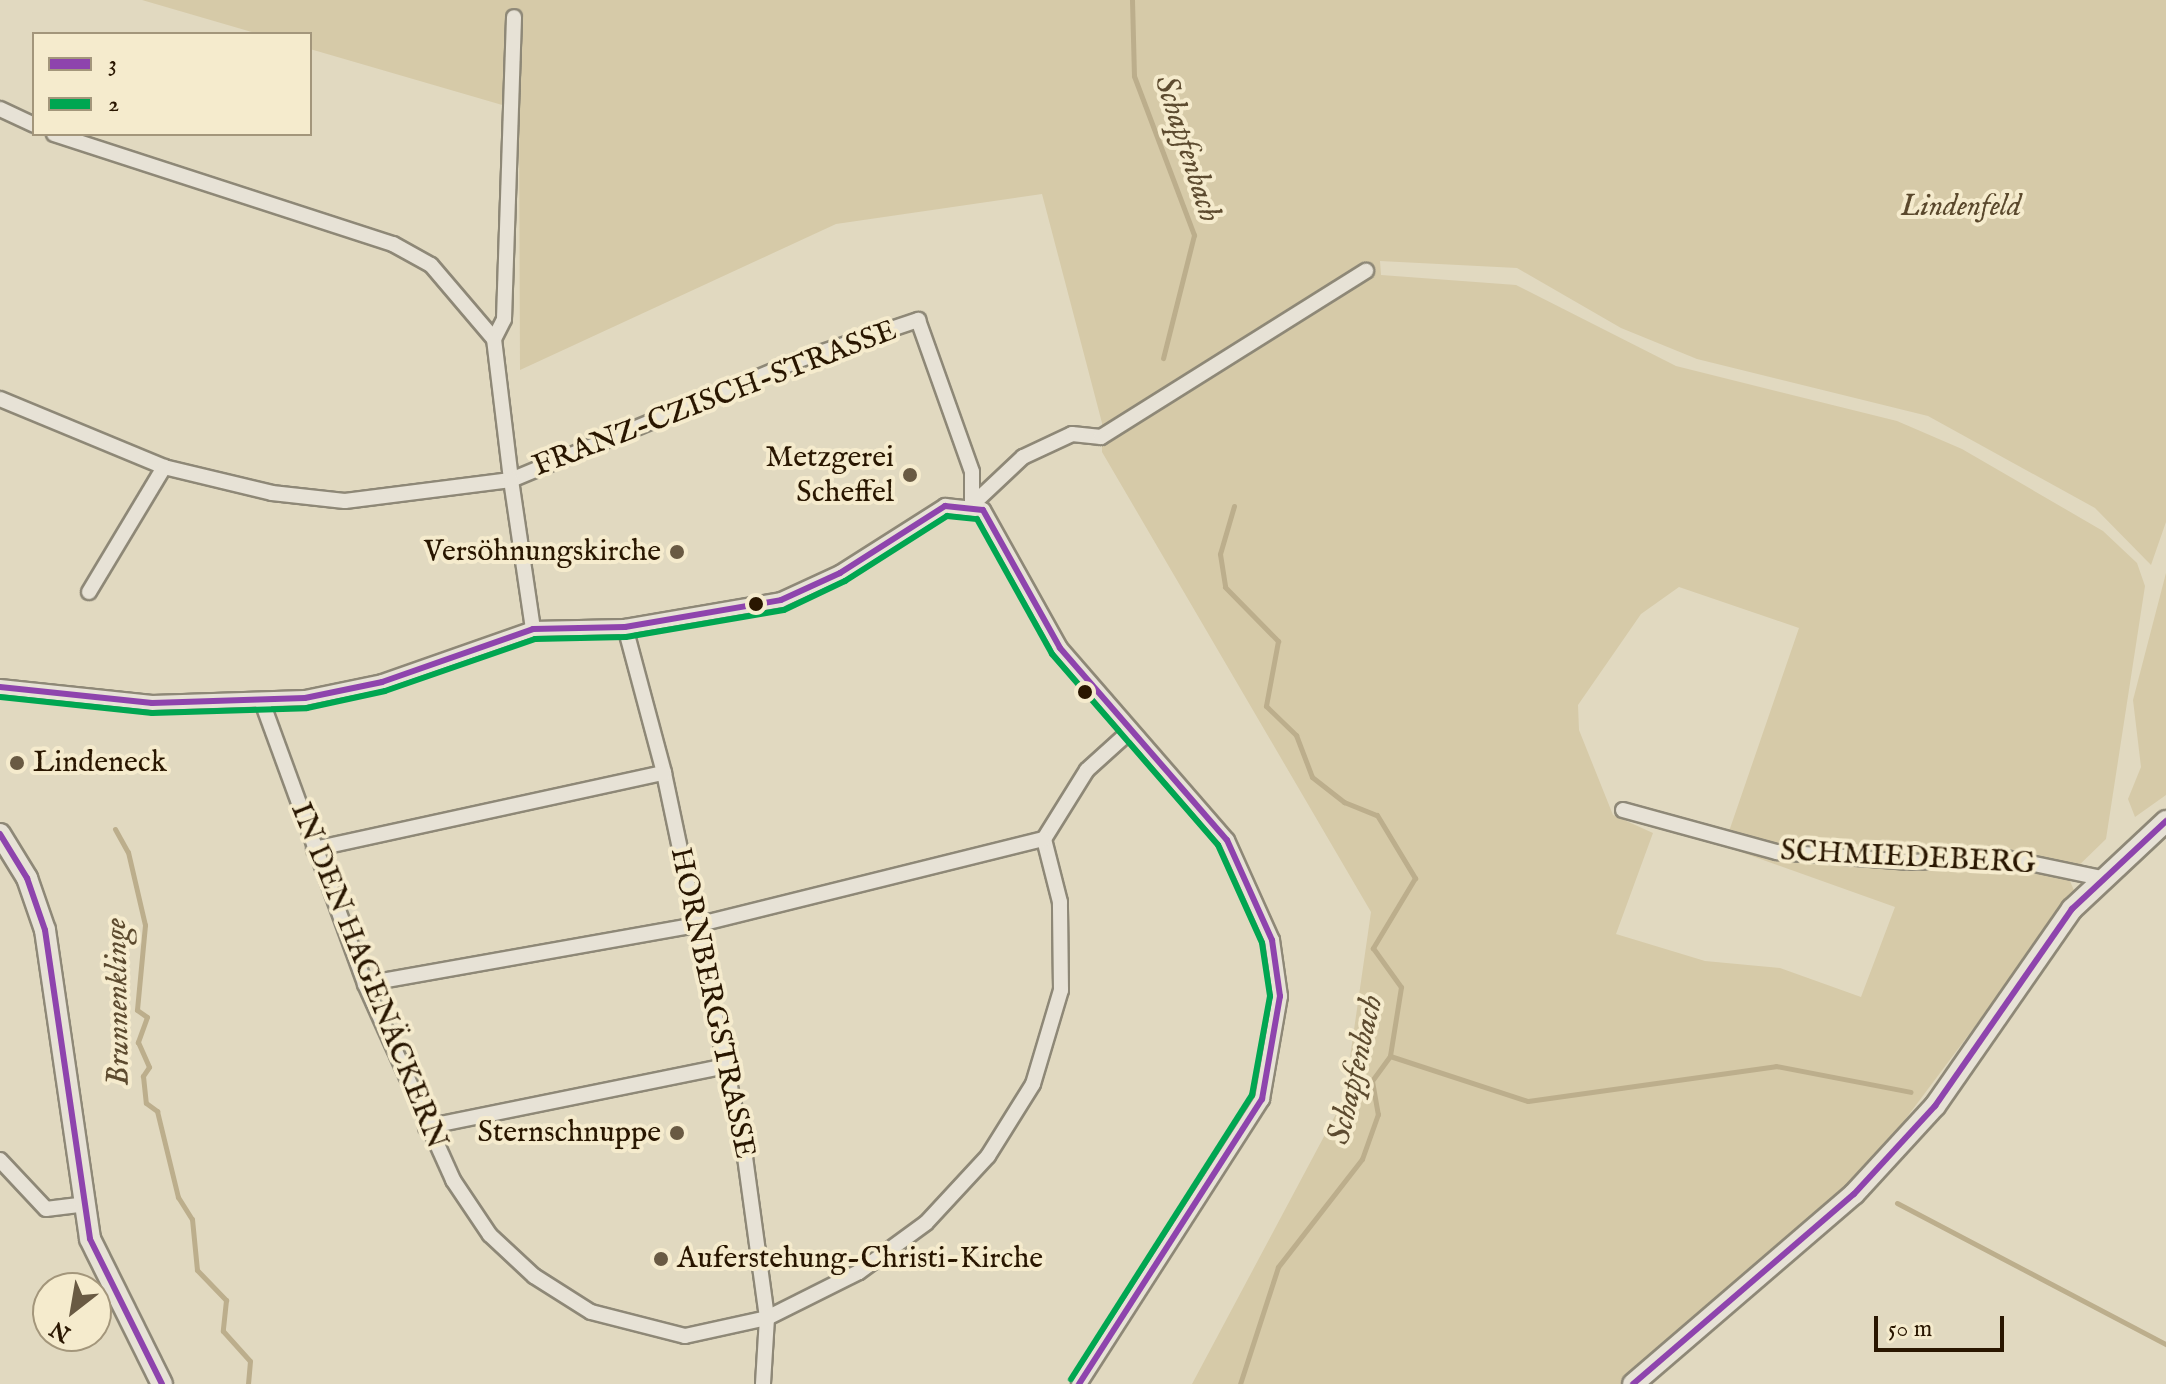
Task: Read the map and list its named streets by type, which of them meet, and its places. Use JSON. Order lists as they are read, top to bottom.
{
  "streets": {
    "street": [
      "FRANZ-CZISCH-STRASSE",
      "SCHMIEDEBERG",
      "IN DEN HAGENÄCKERN",
      "HORNBERGSTRASSE"
    ]
  },
  "crossings": [
    ["IN DEN HAGENÄCKERN", "HORNBERGSTRASSE"]
  ],
  "water": ["Schapfenbach", "Brunnenklinge"],
  "parks": ["Lindenfeld"],
  "places": [
    "Metzgerei Scheffel",
    "Versöhnungskirche",
    "Lindeneck",
    "Sternschnuppe",
    "Auferstehung-Christi-Kirche"
  ],
  "lines": ["transit line 3", "transit line 2"],
  "legend": ["3", "2"],
  "scale_bar": "50 m",
  "north": "bottom left"
}
